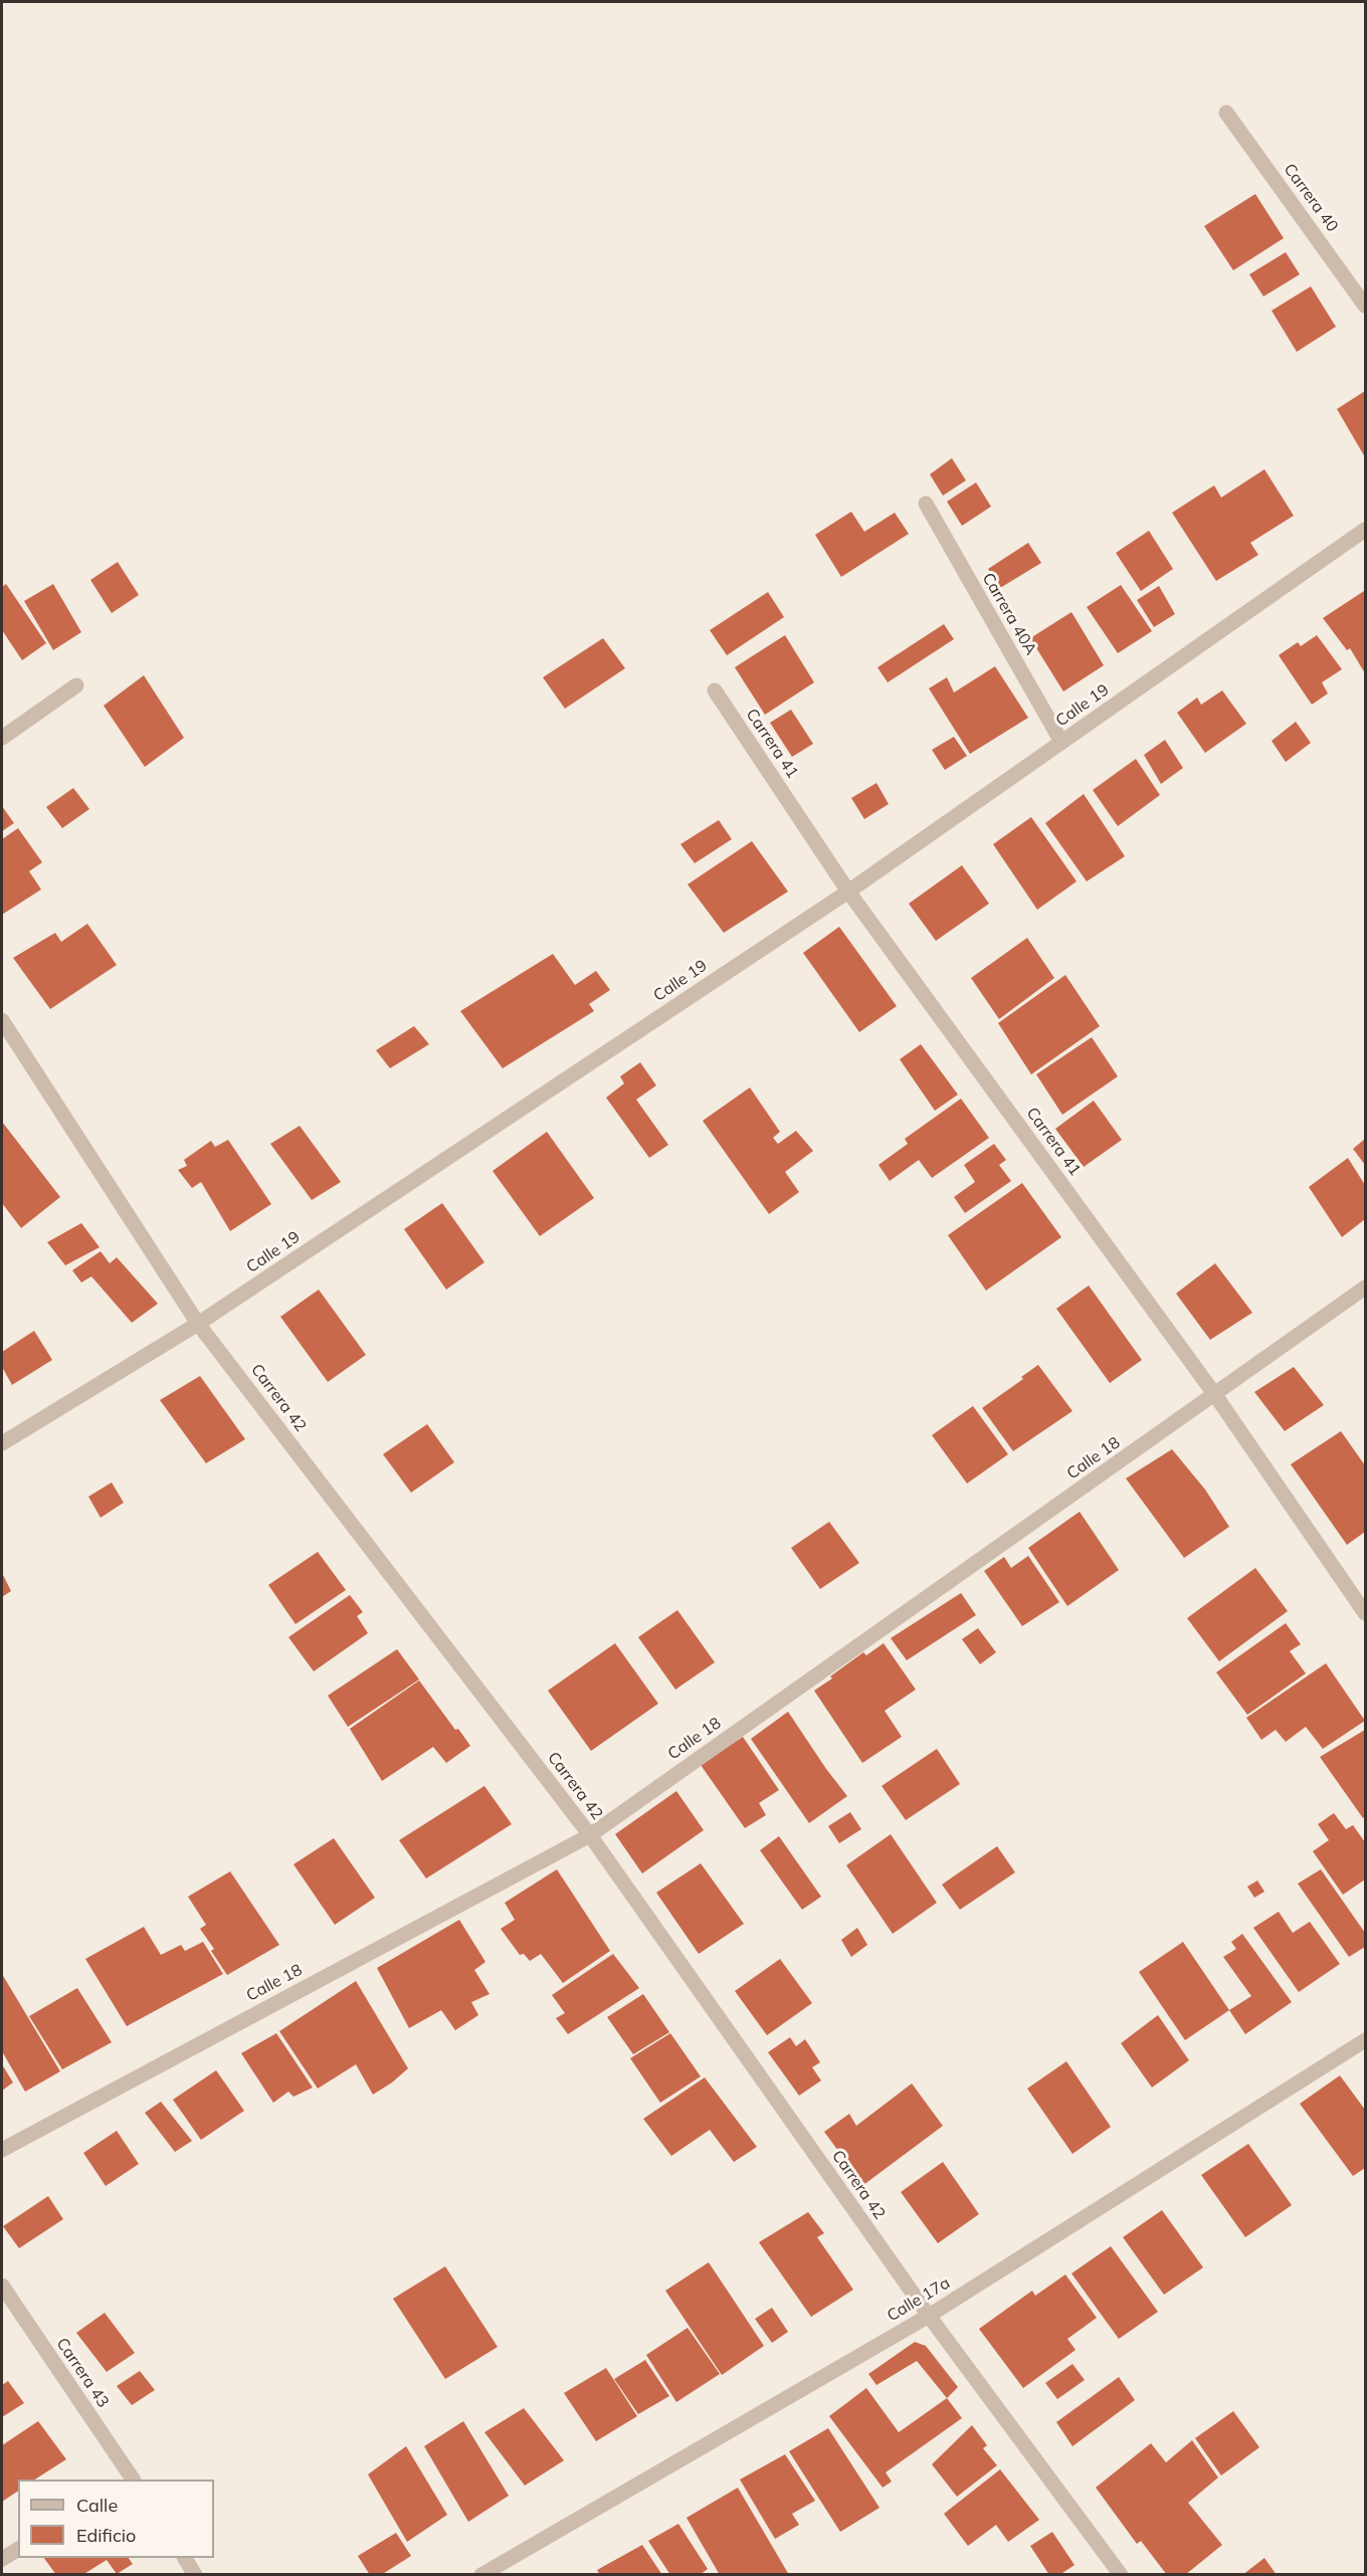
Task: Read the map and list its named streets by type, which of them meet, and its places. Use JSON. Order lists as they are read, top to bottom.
{
  "streets": {
    "street": [
      "Carrera 40",
      "Carrera 40A",
      "Calle 19",
      "Carrera 41",
      "Carrera 42",
      "Calle 18",
      "Calle 17a",
      "Carrera 43"
    ]
  },
  "crossings": [
    ["Carrera 40A", "Calle 19"],
    ["Calle 19", "Carrera 41"],
    ["Calle 19", "Carrera 42"],
    ["Carrera 41", "Calle 18"],
    ["Carrera 42", "Calle 18"],
    ["Carrera 42", "Calle 17a"]
  ],
  "legend": ["Calle", "Edificio"]
}
